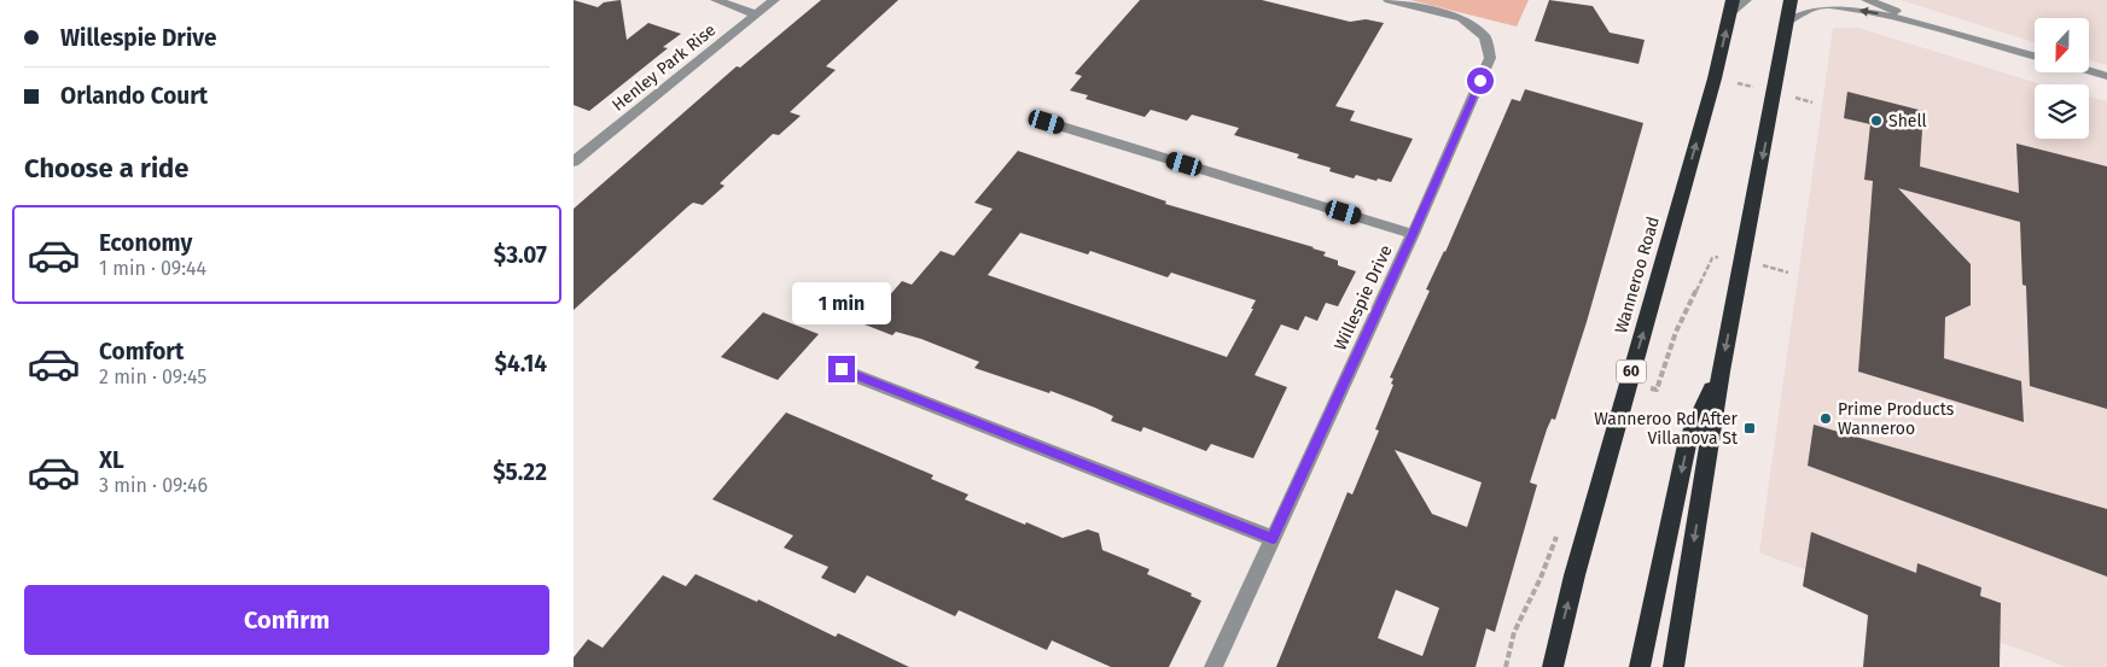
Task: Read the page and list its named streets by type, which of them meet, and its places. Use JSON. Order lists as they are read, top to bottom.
{
  "streets": {
    "highway": ["Wanneroo Road", "60"],
    "street": ["Henley Park Rise", "Willespie Drive"]
  },
  "places": {
    "other": ["Shell", "Prime Products Wanneroo"],
    "transit": ["Wanneroo Rd After Villanova St"]
  },
  "north": "bottom",
  "page": {
    "banner": ["Willespie Drive", "Orlando Court"],
    "heading": "Choose a ride",
    "list": [
      {
        "name": "Economy",
        "note": "1 min · 09:44",
        "value": "$3.07"
      },
      {
        "name": "Comfort",
        "note": "2 min · 09:45",
        "value": "$4.14"
      },
      {
        "name": "XL",
        "note": "3 min · 09:46",
        "value": "$5.22"
      }
    ],
    "bubble": "1 min",
    "buttons": "Confirm"
  }
}
